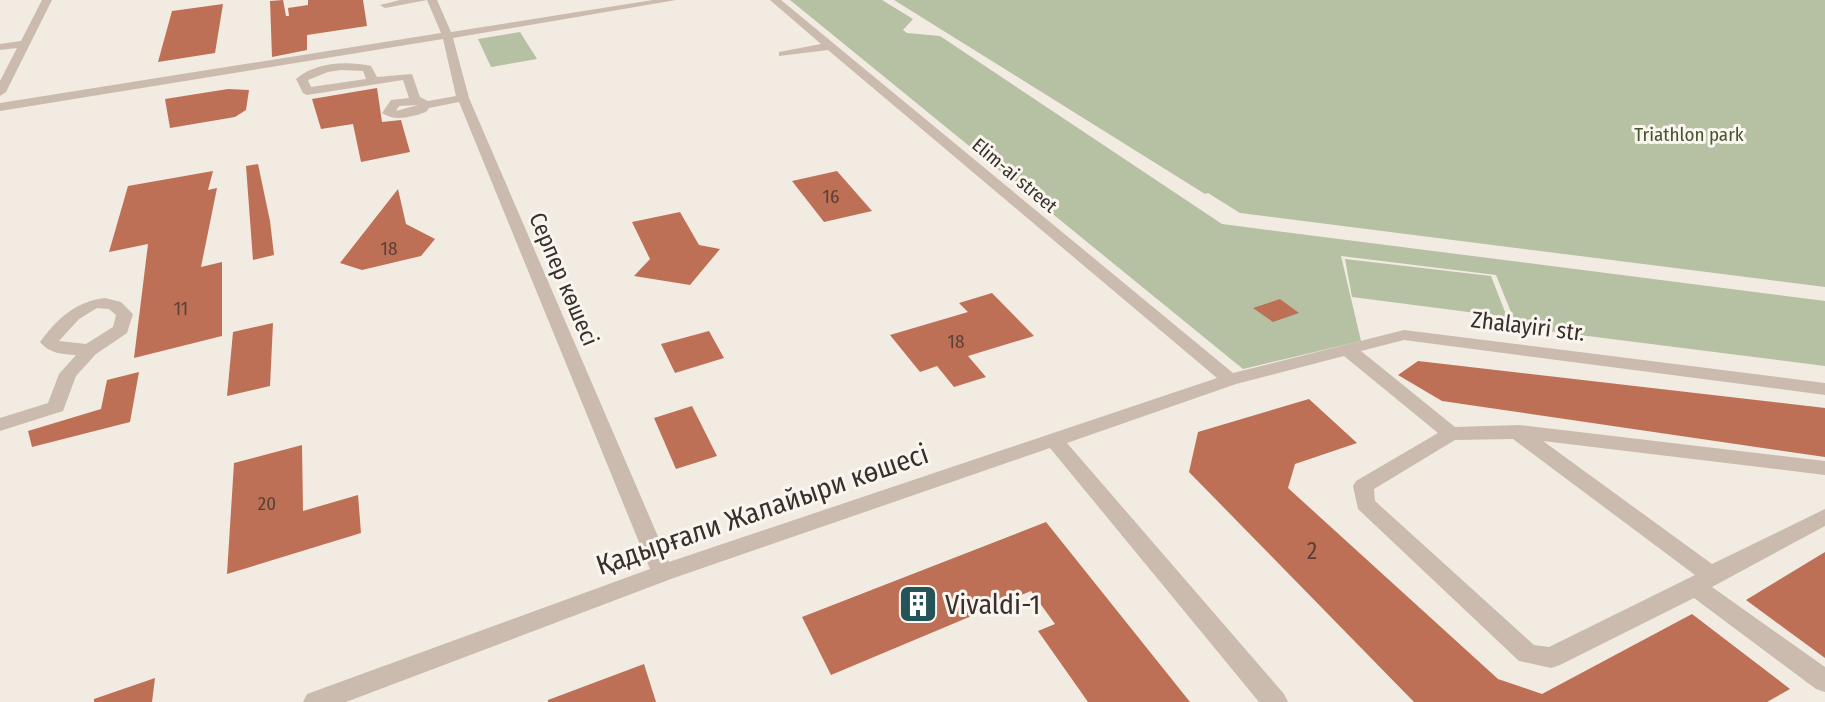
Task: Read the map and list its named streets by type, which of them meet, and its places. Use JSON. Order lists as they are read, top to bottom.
{
  "streets": {
    "street": [
      "Elim-ai street",
      "Серпер көшесі",
      "Zhalayiri str.",
      "Қадырғали Жалайыри көшесі"
    ]
  },
  "crossings": [
    ["Elim-ai street", "Zhalayiri str."],
    ["Elim-ai street", "Қадырғали Жалайыри көшесі"],
    ["Серпер көшесі", "Қадырғали Жалайыри көшесі"],
    ["Zhalayiri str.", "Қадырғали Жалайыри көшесі"]
  ],
  "parks": ["Triathlon park"],
  "places": {
    "building": ["Vivaldi-1"]
  },
  "house_numbers": [
    "16",
    "18",
    "11",
    "18",
    "20",
    "2"
  ]
}
